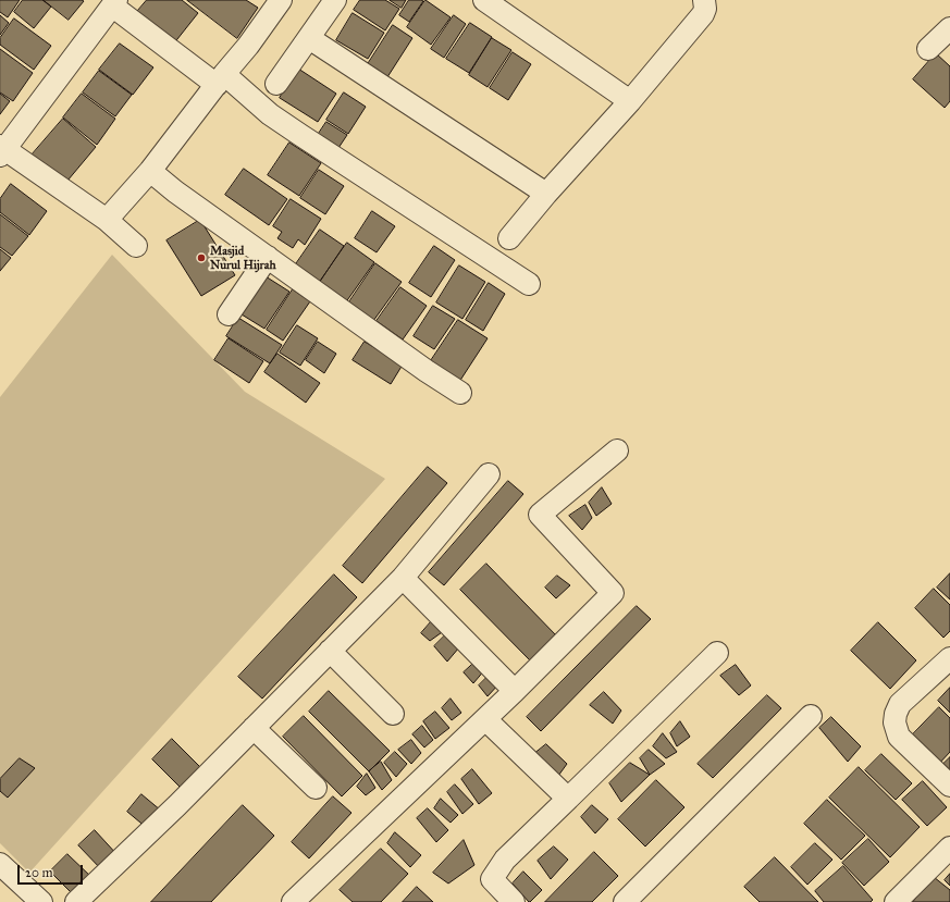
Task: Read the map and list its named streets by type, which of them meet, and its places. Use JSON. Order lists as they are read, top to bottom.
{
  "places": ["Masjid Nurul Hijrah"],
  "scale_bar": "20 m"
}
